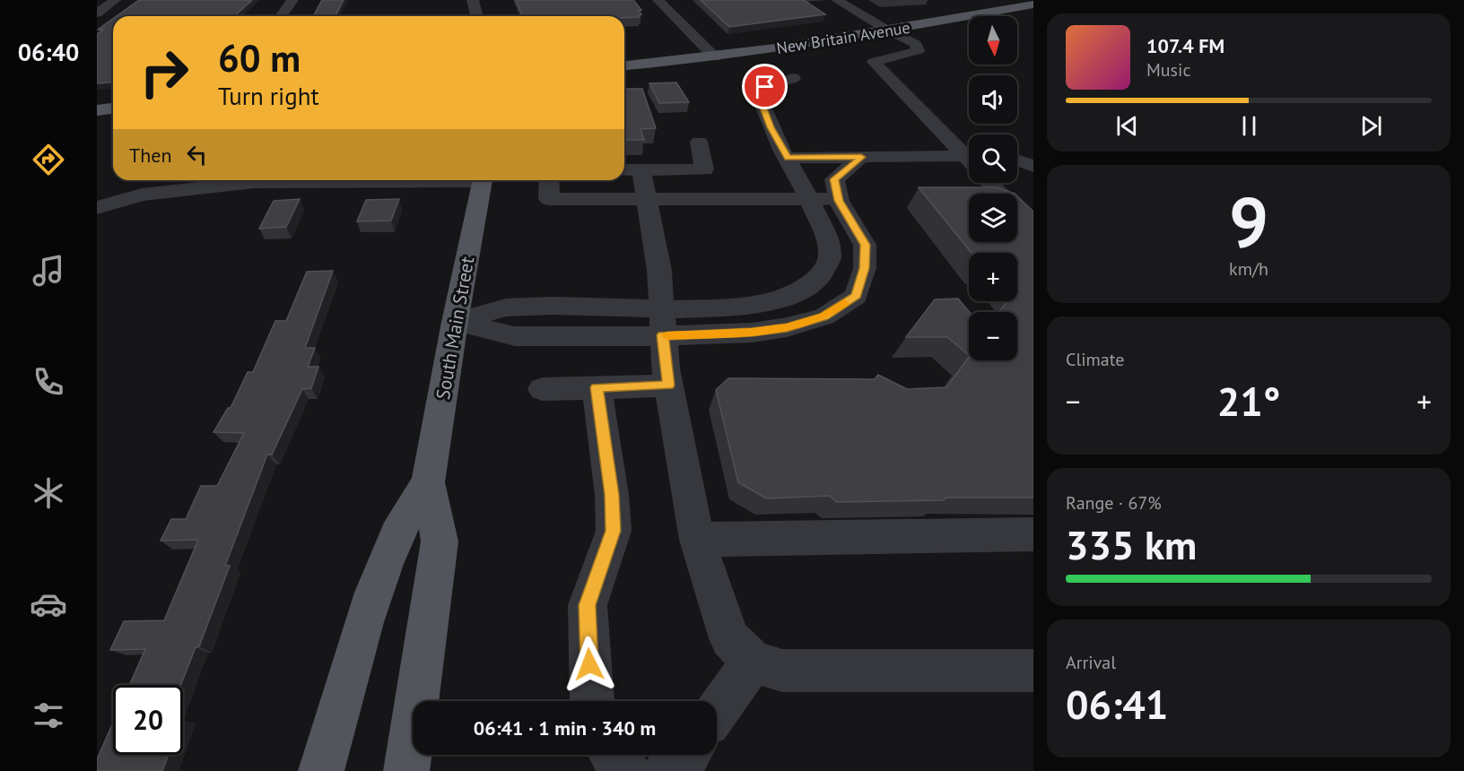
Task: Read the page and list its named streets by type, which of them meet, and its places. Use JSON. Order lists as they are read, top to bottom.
{
  "streets": {
    "main road": ["New Britain Avenue", "South Main Street"]
  },
  "north": "bottom",
  "page": {
    "tabs": "06:40",
    "map_buttons": ["+", "−"],
    "turn": ["60 m", "Turn right"],
    "song": ["107.4 FM", "Music"],
    "then": "Then",
    "tile": [
      ["9", "km/h"],
      "Climate",
      ["Range · 67%", "335 km"],
      ["Arrival", "06:41"]
    ],
    "heat": ["−", "21°", "+"],
    "limit": "20",
    "trip": "06:41 · 1 min · 340 m"
  }
}
